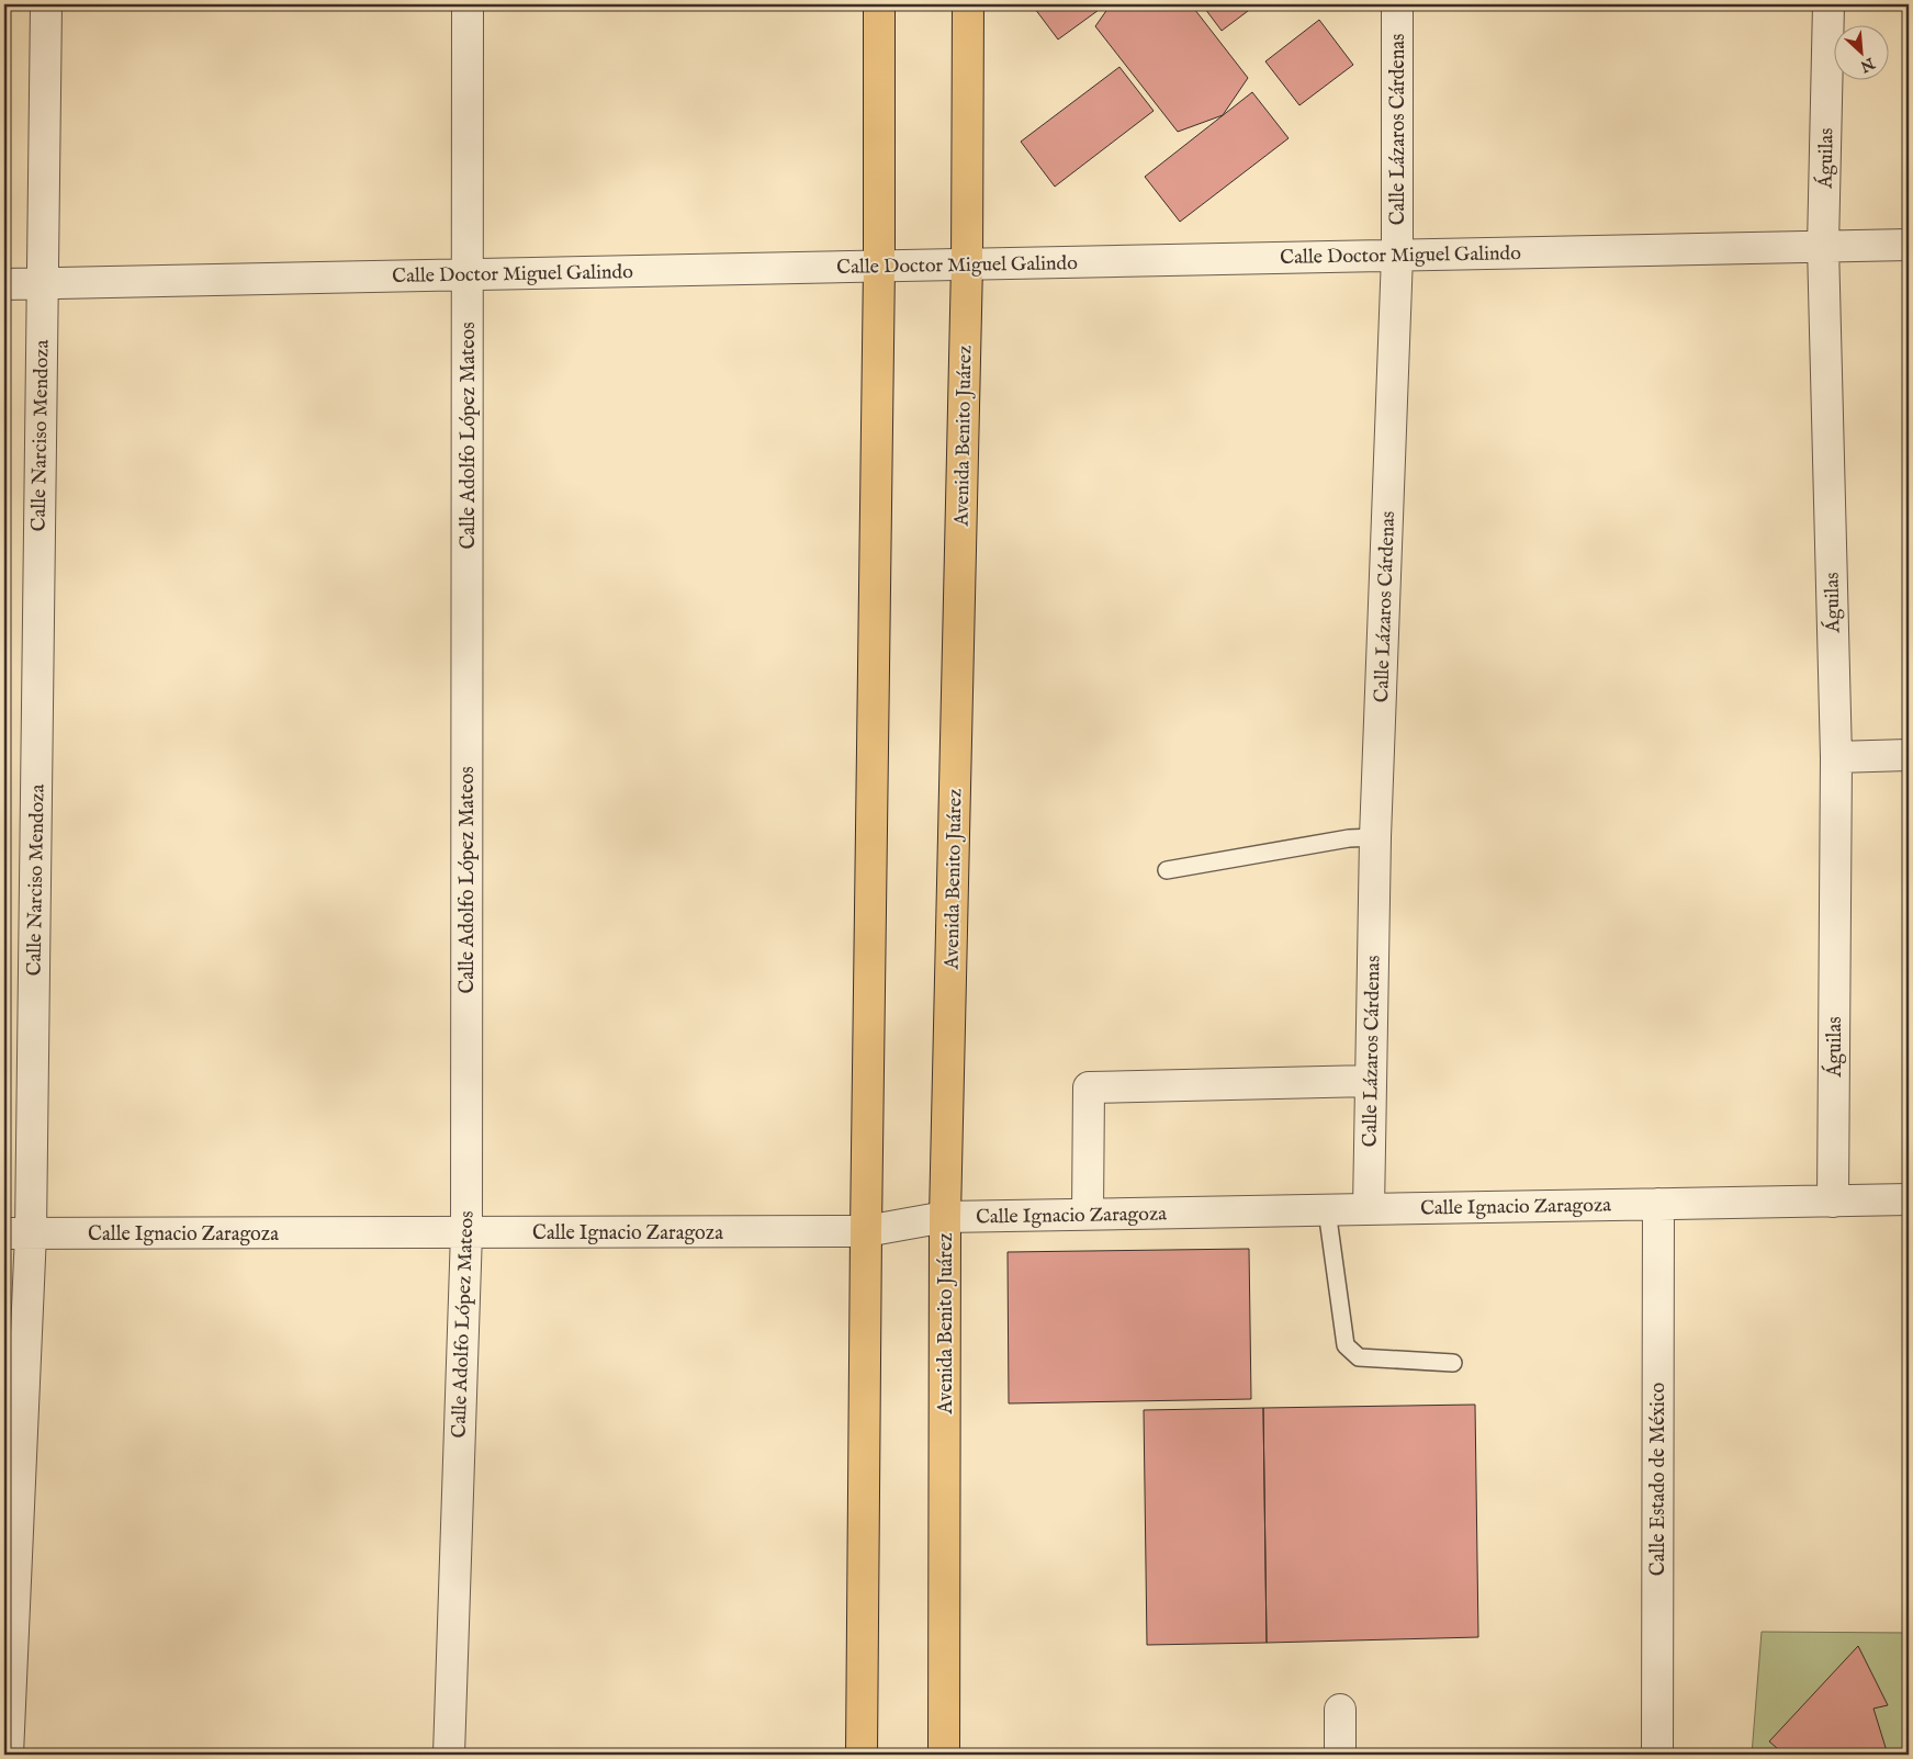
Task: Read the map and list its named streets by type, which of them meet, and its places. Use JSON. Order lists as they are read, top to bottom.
{
  "streets": {
    "main road": ["Avenida Benito Juárez"],
    "street": [
      "Calle Lázaros Cárdenas",
      "Águilas",
      "Calle Doctor Miguel Galindo",
      "Calle Narciso Mendoza",
      "Calle Adolfo López Mateos",
      "Calle Ignacio Zaragoza",
      "Calle Estado de México"
    ]
  },
  "crossings": [
    ["Calle Lázaros Cárdenas", "Calle Doctor Miguel Galindo"],
    ["Calle Lázaros Cárdenas", "Calle Ignacio Zaragoza"],
    ["Águilas", "Calle Doctor Miguel Galindo"],
    ["Águilas", "Calle Ignacio Zaragoza"],
    ["Calle Doctor Miguel Galindo", "Calle Narciso Mendoza"],
    ["Calle Doctor Miguel Galindo", "Calle Adolfo López Mateos"],
    ["Calle Doctor Miguel Galindo", "Avenida Benito Juárez"],
    ["Calle Narciso Mendoza", "Calle Ignacio Zaragoza"],
    ["Calle Adolfo López Mateos", "Calle Ignacio Zaragoza"],
    ["Avenida Benito Juárez", "Calle Ignacio Zaragoza"],
    ["Calle Ignacio Zaragoza", "Calle Estado de México"]
  ],
  "north": "bottom right"
}
